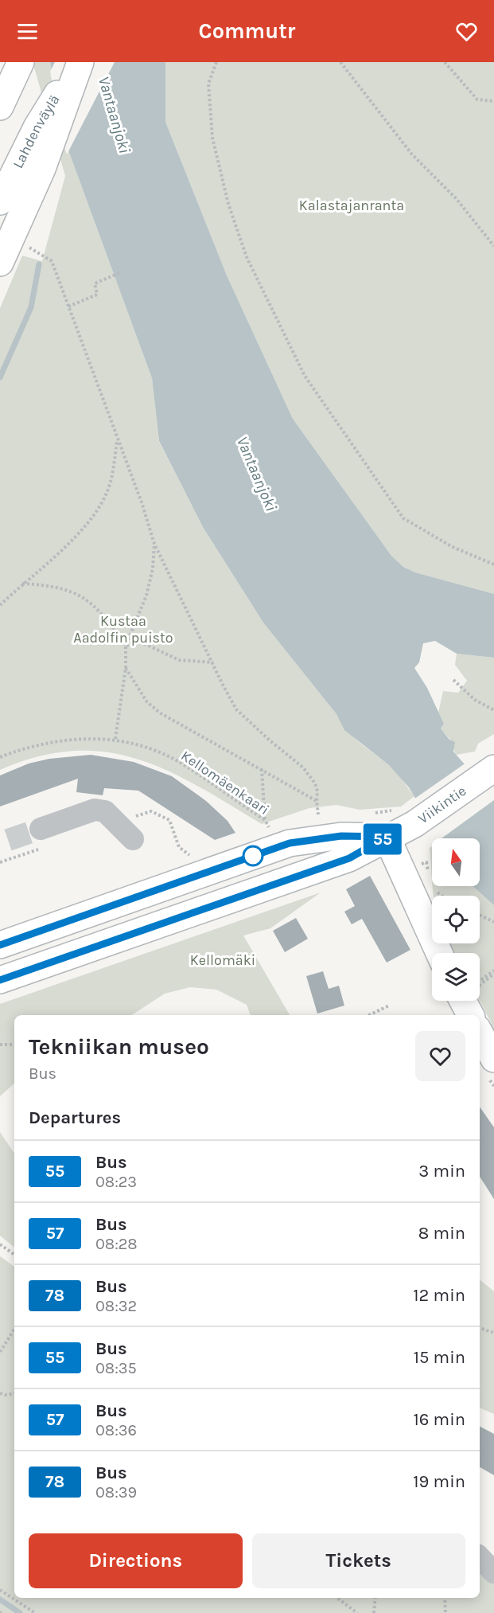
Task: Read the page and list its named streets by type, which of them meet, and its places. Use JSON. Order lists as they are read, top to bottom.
{
  "streets": {
    "main road": ["Lahdenväylä", "Viikintie"],
    "path": ["Kellomäenkaari"]
  },
  "water": ["Vantaanjoki"],
  "parks": ["Kalastajanranta", "Kustaa Aadolfin puisto", "Kellomäki"],
  "lines": ["bus line 55"],
  "north": "top",
  "page": {
    "header": "Commutr",
    "on_map": "55",
    "heading": [
      ["Tekniikan museo", "Bus"],
      "Departures"
    ],
    "list": [
      {
        "mark": "55",
        "name": "Bus",
        "note": "08:23",
        "value": "3 min"
      },
      {
        "mark": "57",
        "name": "Bus",
        "note": "08:28",
        "value": "8 min"
      },
      {
        "mark": "78",
        "name": "Bus",
        "note": "08:32",
        "value": "12 min"
      },
      {
        "mark": "55",
        "name": "Bus",
        "note": "08:35",
        "value": "15 min"
      },
      {
        "mark": "57",
        "name": "Bus",
        "note": "08:36",
        "value": "16 min"
      },
      {
        "mark": "78",
        "name": "Bus",
        "note": "08:39",
        "value": "19 min"
      }
    ],
    "buttons": ["Directions", "Tickets"]
  }
}
